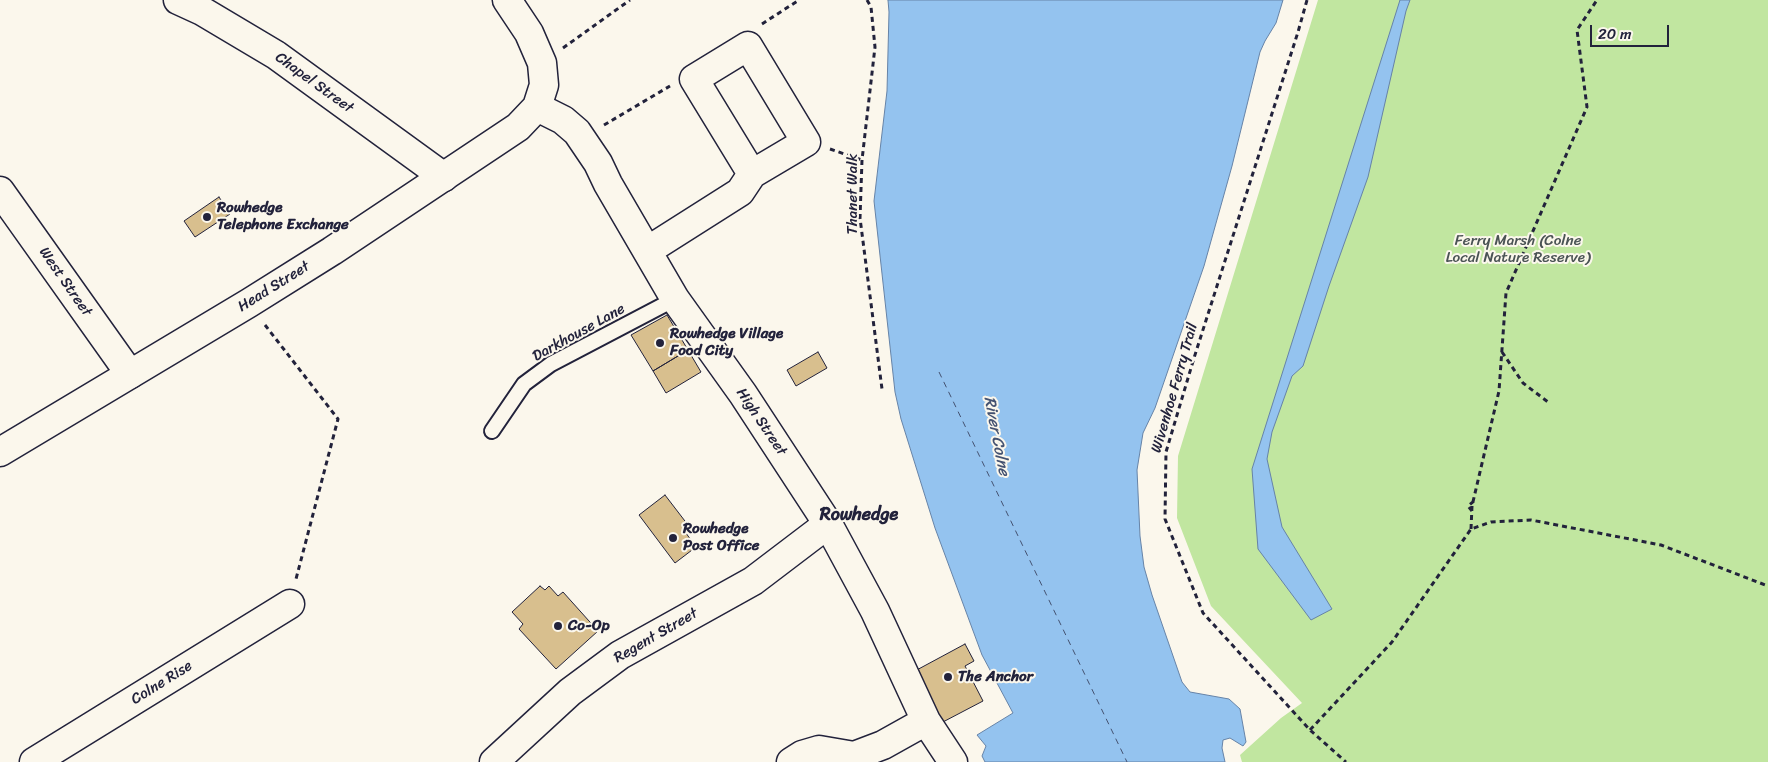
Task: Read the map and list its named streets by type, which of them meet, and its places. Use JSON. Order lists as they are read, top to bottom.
{
  "streets": {
    "street": [
      "Chapel Street",
      "West Street",
      "Head Street",
      "High Street",
      "Regent Street",
      "Colne Rise"
    ],
    "lane": ["Darkhouse Lane"],
    "path": ["Thanet Walk", "Wivenhoe Ferry Trail"]
  },
  "crossings": [
    ["Chapel Street", "Head Street"],
    ["West Street", "Head Street"],
    ["Head Street", "High Street"],
    ["Darkhouse Lane", "High Street"],
    ["High Street", "Regent Street"]
  ],
  "districts": ["Rowhedge"],
  "water": ["River Colne"],
  "parks": ["Ferry Marsh (Colne Local Nature Reserve)"],
  "places": [
    "Rowhedge Telephone Exchange",
    "Rowhedge Village Food City",
    "Rowhedge Post Office",
    "Co-Op",
    "The Anchor"
  ],
  "scale_bar": "20 m"
}
